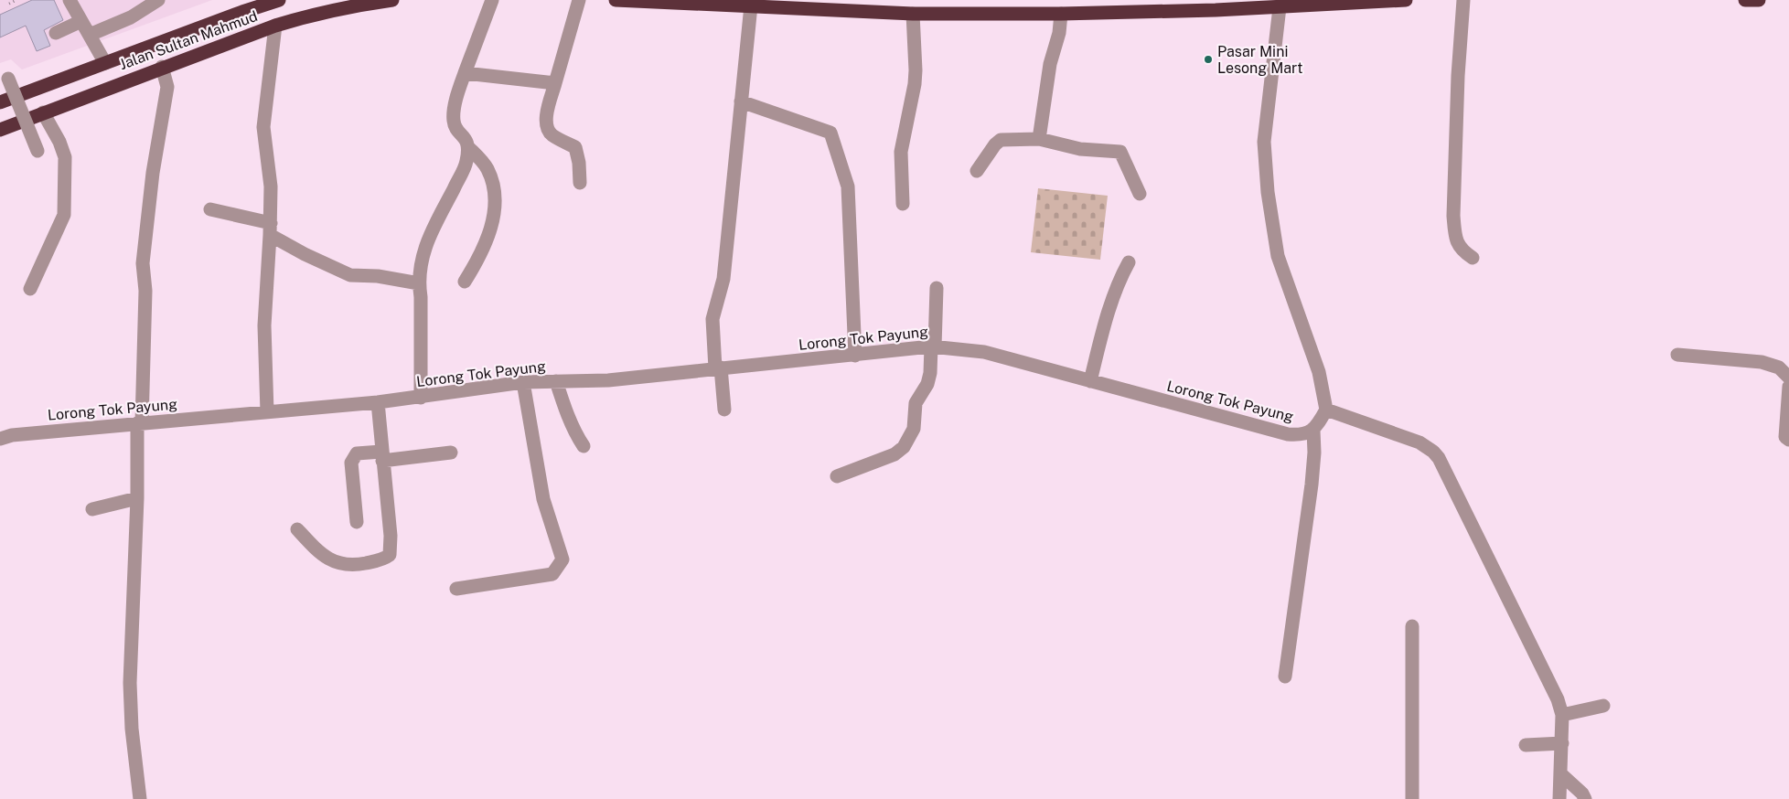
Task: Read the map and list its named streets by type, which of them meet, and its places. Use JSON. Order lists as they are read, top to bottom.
{
  "streets": {
    "highway": ["Jalan Sultan Mahmud"],
    "street": ["Lorong Tok Payung"]
  },
  "places": ["Pasar Mini Lesong Mart"]
}
